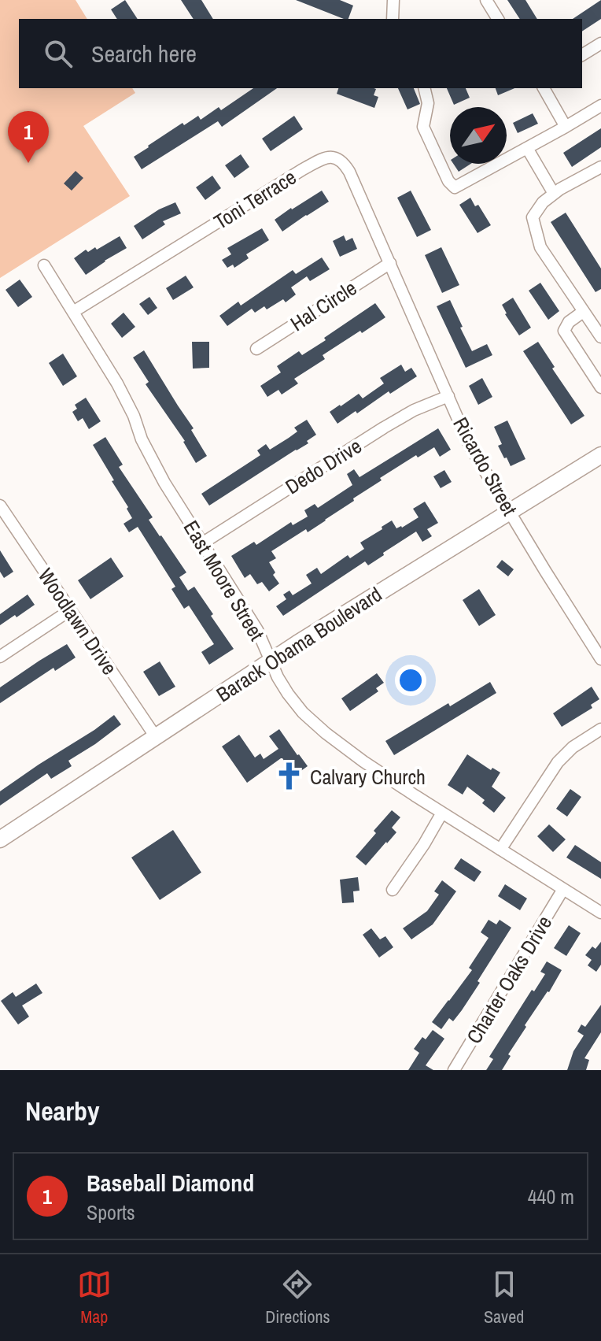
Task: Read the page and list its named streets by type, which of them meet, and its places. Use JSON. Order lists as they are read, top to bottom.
{
  "streets": {
    "main road": ["Barack Obama Boulevard"],
    "street": [
      "Toni Terrace",
      "Hal Circle",
      "Dedo Drive",
      "Ricardo Street",
      "East Moore Street",
      "Woodlawn Drive",
      "Charter Oaks Drive"
    ]
  },
  "crossings": [
    ["Toni Terrace", "Hal Circle"],
    ["Toni Terrace", "Ricardo Street"],
    ["Toni Terrace", "East Moore Street"],
    ["Hal Circle", "Ricardo Street"],
    ["Dedo Drive", "Ricardo Street"],
    ["Dedo Drive", "East Moore Street"],
    ["Ricardo Street", "Barack Obama Boulevard"],
    ["East Moore Street", "Barack Obama Boulevard"],
    ["East Moore Street", "Charter Oaks Drive"],
    ["Woodlawn Drive", "Barack Obama Boulevard"]
  ],
  "places": {
    "church": ["Calvary Church"]
  },
  "north": "top right",
  "page": {
    "search": "Search here",
    "pins": "1",
    "heading": "Nearby",
    "list": [
      {
        "mark": "1",
        "name": "Baseball Diamond",
        "note": "Sports",
        "value": "440 m"
      }
    ],
    "nav": ["Map", "Directions", "Saved"]
  }
}
